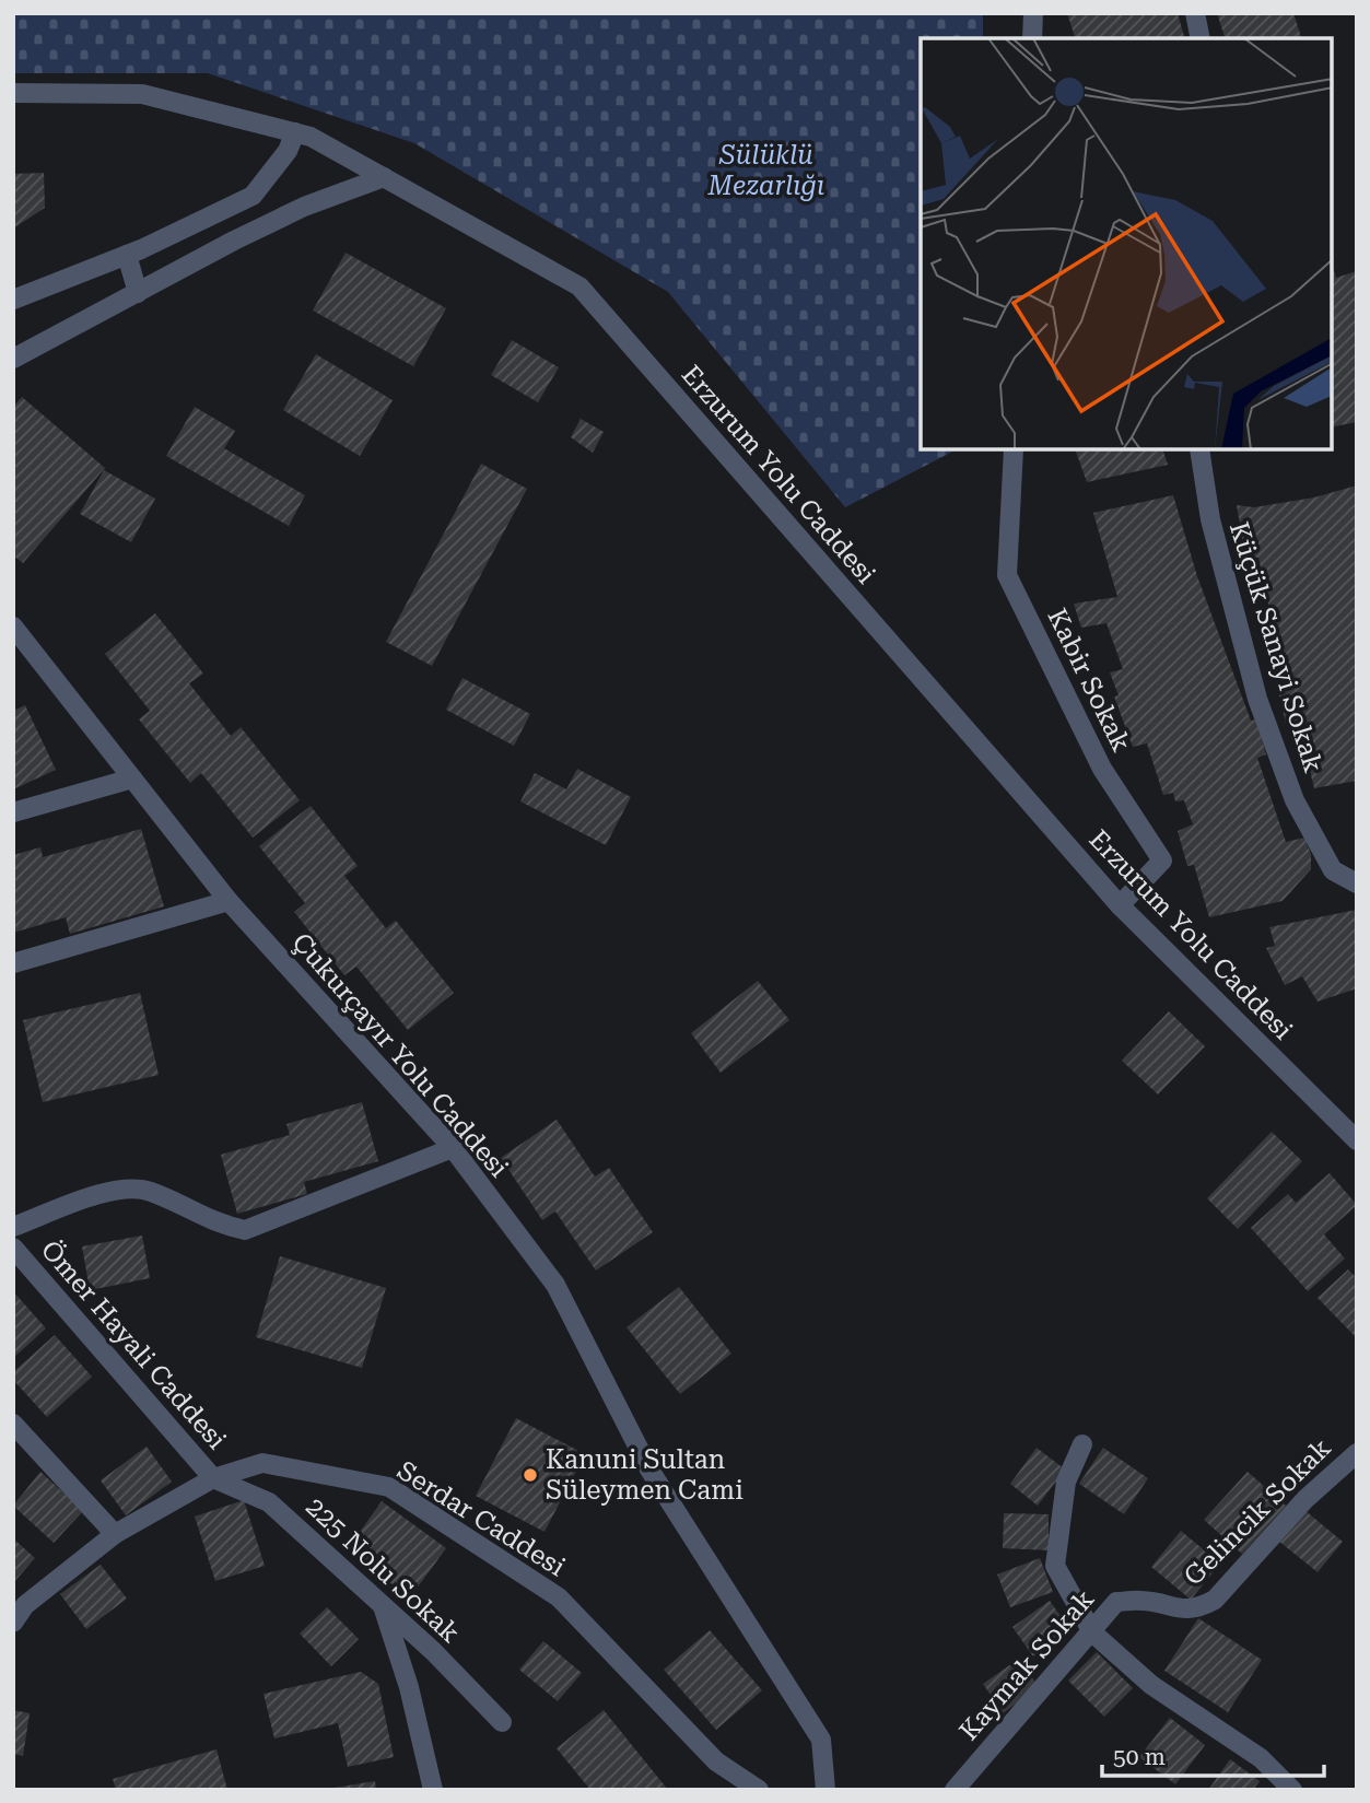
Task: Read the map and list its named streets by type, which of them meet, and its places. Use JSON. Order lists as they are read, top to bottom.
{
  "streets": {
    "street": [
      "Erzurum Yolu Caddesi",
      "Küçük Sanayi Sokak",
      "Kabir Sokak",
      "Çukurçayır Yolu Caddesi",
      "Ömer Hayali Caddesi",
      "Gelincik Sokak",
      "Serdar Caddesi",
      "225 Nolu Sokak",
      "Kaymak Sokak"
    ]
  },
  "crossings": [
    ["Erzurum Yolu Caddesi", "Kabir Sokak"],
    ["Ömer Hayali Caddesi", "Serdar Caddesi"],
    ["Ömer Hayali Caddesi", "225 Nolu Sokak"],
    ["Gelincik Sokak", "Kaymak Sokak"],
    ["Serdar Caddesi", "225 Nolu Sokak"]
  ],
  "parks": ["Sülüklü Mezarlığı"],
  "places": ["Kanuni Sultan Süleymen Cami"],
  "scale_bar": "50 m"
}
